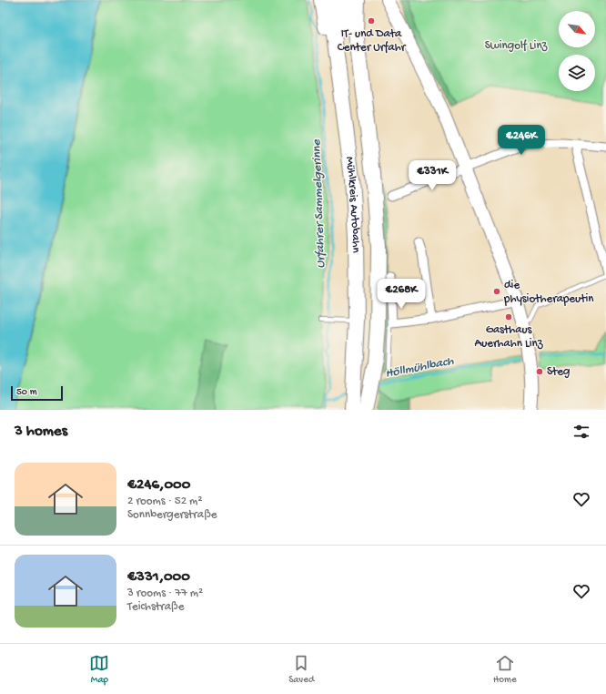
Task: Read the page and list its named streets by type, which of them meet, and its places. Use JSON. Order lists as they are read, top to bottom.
{
  "streets": {
    "highway": ["Mühlkreis Autobahn"]
  },
  "water": ["Urfahrer Sammelgerinne", "Höllmühlbach"],
  "parks": ["Swingolf Linz"],
  "places": [
    "IT- und Data Center Urfahr",
    "die physiotherapeutin",
    "Gasthaus Auerhahn Linz",
    "Steg"
  ],
  "scale_bar": "50 m",
  "north": "bottom right",
  "page": {
    "price": ["€246K", "€331K", "€268K"],
    "scale": "50 m",
    "heading": "3 homes",
    "list": [
      {
        "name": "€246,000",
        "note": "2 rooms · 52 m² · Sonnbergerstraße"
      },
      {
        "name": "€331,000",
        "note": "3 rooms · 77 m² · Teichstraße"
      }
    ],
    "tabs": ["Map", "Saved", "Home"]
  }
}
